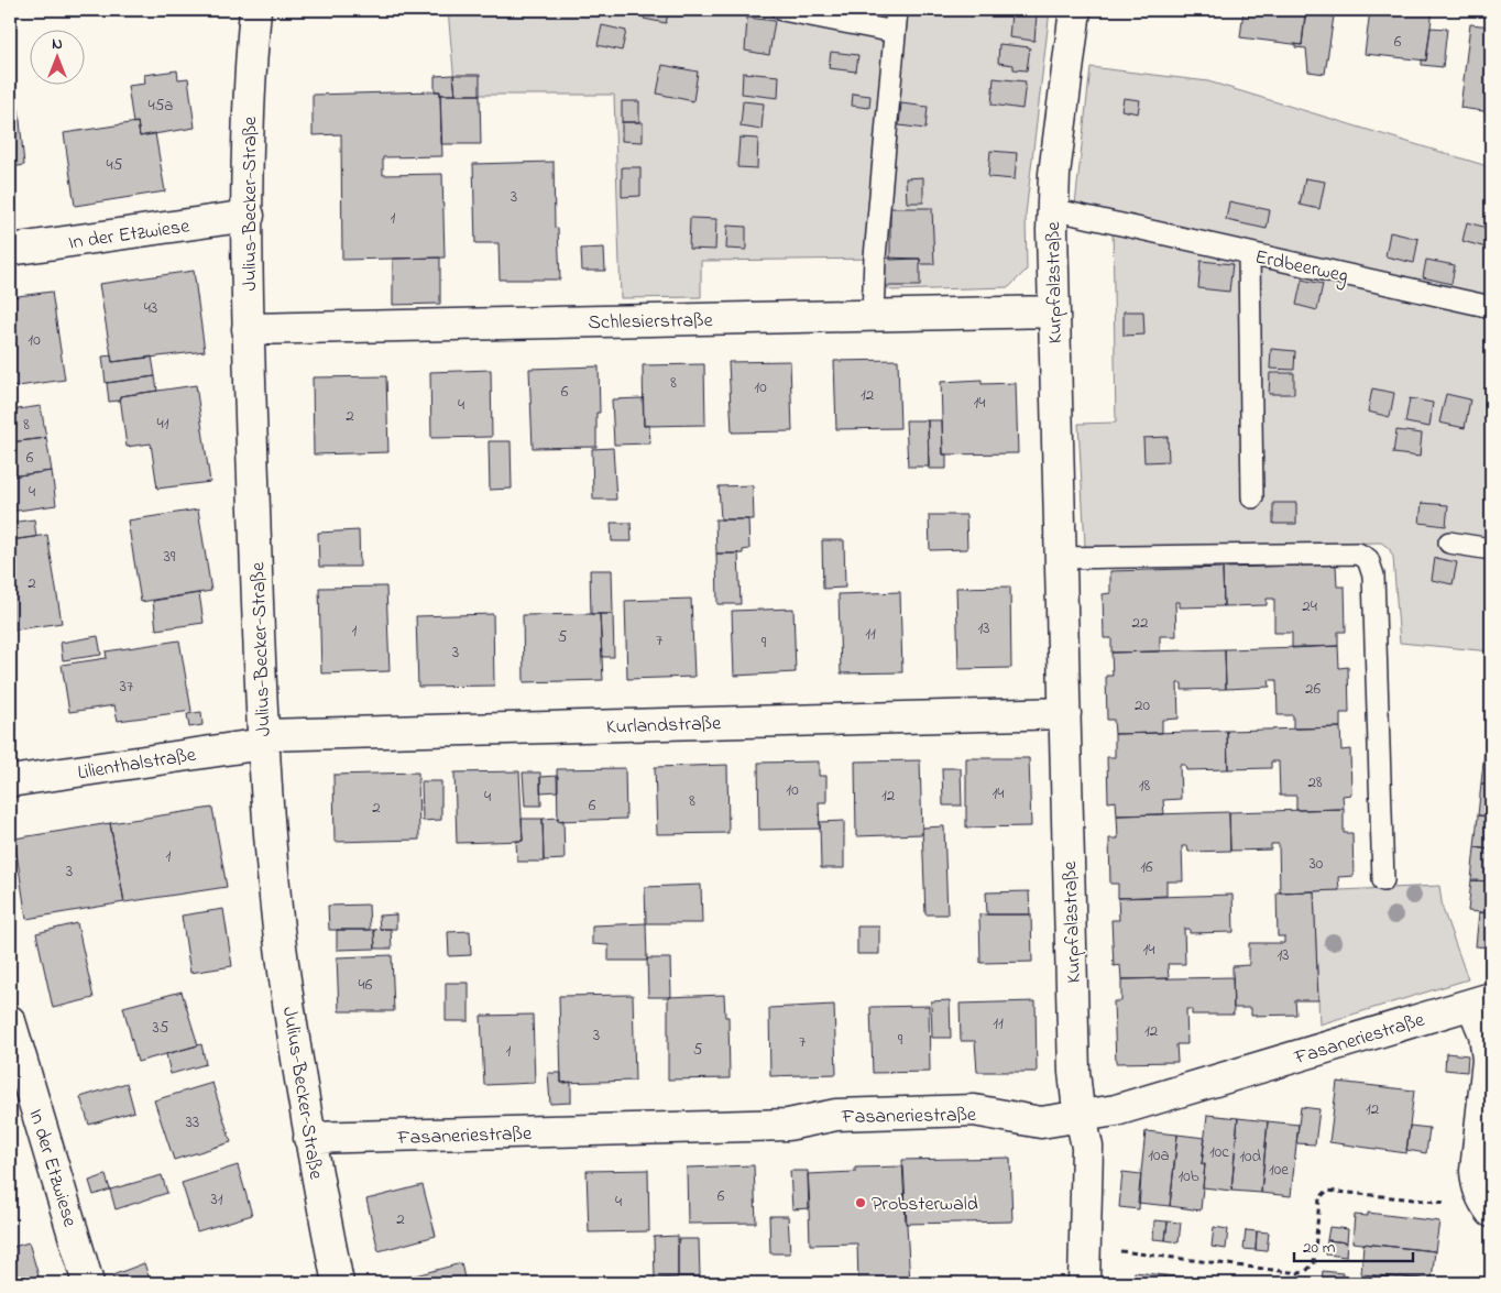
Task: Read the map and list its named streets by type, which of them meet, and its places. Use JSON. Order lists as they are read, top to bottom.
{
  "streets": {
    "street": [
      "Julius-Becker-Straße",
      "In der Etzwiese",
      "Kurpfalzstraße",
      "Schlesierstraße",
      "Kurlandstraße",
      "Lilienthalstraße",
      "Fasaneriestraße"
    ],
    "lane": ["Erdbeerweg"]
  },
  "crossings": [
    ["Julius-Becker-Straße", "In der Etzwiese"],
    ["Julius-Becker-Straße", "Schlesierstraße"],
    ["Julius-Becker-Straße", "Kurlandstraße"],
    ["Julius-Becker-Straße", "Lilienthalstraße"],
    ["Julius-Becker-Straße", "Fasaneriestraße"],
    ["Erdbeerweg", "Kurpfalzstraße"],
    ["Kurpfalzstraße", "Schlesierstraße"],
    ["Kurpfalzstraße", "Kurlandstraße"],
    ["Kurpfalzstraße", "Fasaneriestraße"],
    ["Kurlandstraße", "Lilienthalstraße"]
  ],
  "places": ["Probsterwald"],
  "house_numbers": [
    "6",
    "45a",
    "45",
    "3",
    "1",
    "43",
    "10",
    "8",
    "10",
    "6",
    "12",
    "14",
    "4",
    "2",
    "41",
    "8",
    "6",
    "4",
    "39",
    "2",
    "24",
    "22",
    "13",
    "1",
    "11",
    "5",
    "7",
    "9",
    "3",
    "37",
    "26",
    "20",
    "28",
    "18",
    "10",
    "14",
    "12",
    "4",
    "8",
    "6",
    "2",
    "1",
    "30",
    "16",
    "3",
    "14",
    "13",
    "46",
    "11",
    "35",
    "12",
    "3",
    "9",
    "7",
    "5",
    "1",
    "12",
    "33",
    "10c",
    "10a",
    "10d",
    "10e",
    "10b",
    "6",
    "31",
    "4",
    "2"
  ],
  "scale_bar": "20 m",
  "north": "top"
}
